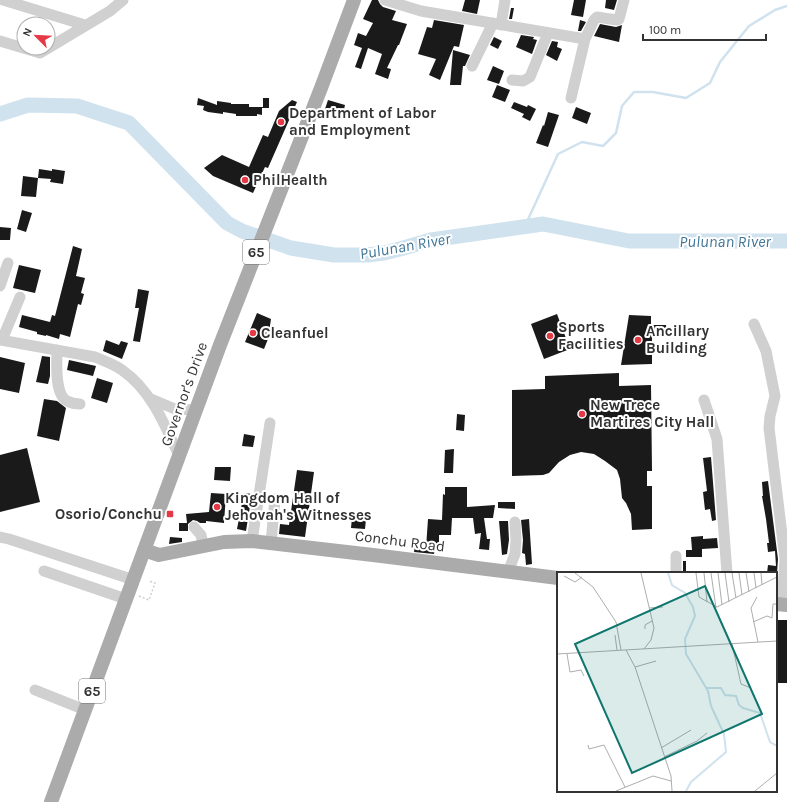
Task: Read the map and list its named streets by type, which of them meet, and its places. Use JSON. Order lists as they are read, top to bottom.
{
  "streets": {
    "main road": ["65", "Governor's Drive", "Conchu Road"]
  },
  "crossings": [
    ["Governor's Drive", "Conchu Road"]
  ],
  "water": ["Pulunan River"],
  "places": {
    "other": [
      "Department of Labor and Employment",
      "PhilHealth",
      "Cleanfuel",
      "Sports Facilities",
      "Ancillary Building",
      "New Trece Martires City Hall",
      "Kingdom Hall of Jehovah's Witnesses"
    ],
    "transit": ["Osorio/Conchu"]
  },
  "scale_bar": "100 m",
  "north": "top left"
}
